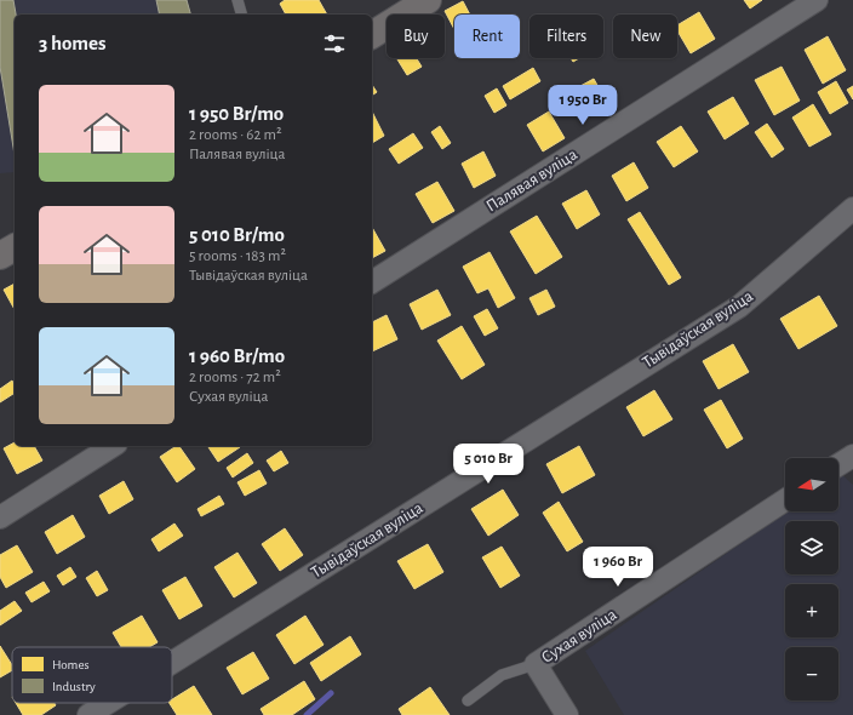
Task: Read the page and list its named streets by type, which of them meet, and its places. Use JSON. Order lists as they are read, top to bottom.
{
  "streets": {
    "street": ["Палявая вуліца", "Тывідаўская вуліца", "Сухая вуліца"]
  },
  "legend": ["Homes", "Industry"],
  "north": "left",
  "page": {
    "chip": [
      "Buy",
      "Rent",
      "Filters",
      "New"
    ],
    "heading": "3 homes",
    "list": [
      {
        "name": "1 950 Br/mo",
        "note": "2 rooms · 62 m² · Палявая вуліца"
      },
      {
        "name": "5 010 Br/mo",
        "note": "5 rooms · 183 m² · Тывідаўская вуліца"
      },
      {
        "name": "1 960 Br/mo",
        "note": "2 rooms · 72 m² · Сухая вуліца"
      }
    ],
    "price": ["1 950 Br", "5 010 Br", "1 960 Br"],
    "map_buttons": ["+", "−"]
  }
}
